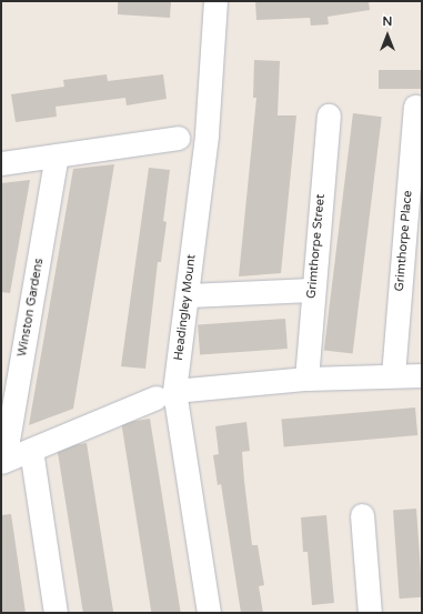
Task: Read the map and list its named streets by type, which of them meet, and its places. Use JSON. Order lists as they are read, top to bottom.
{
  "streets": {
    "street": [
      "Grimthorpe Place",
      "Grimthorpe Street",
      "Winston Gardens",
      "Headingley Mount"
    ]
  },
  "north": "top"
}
